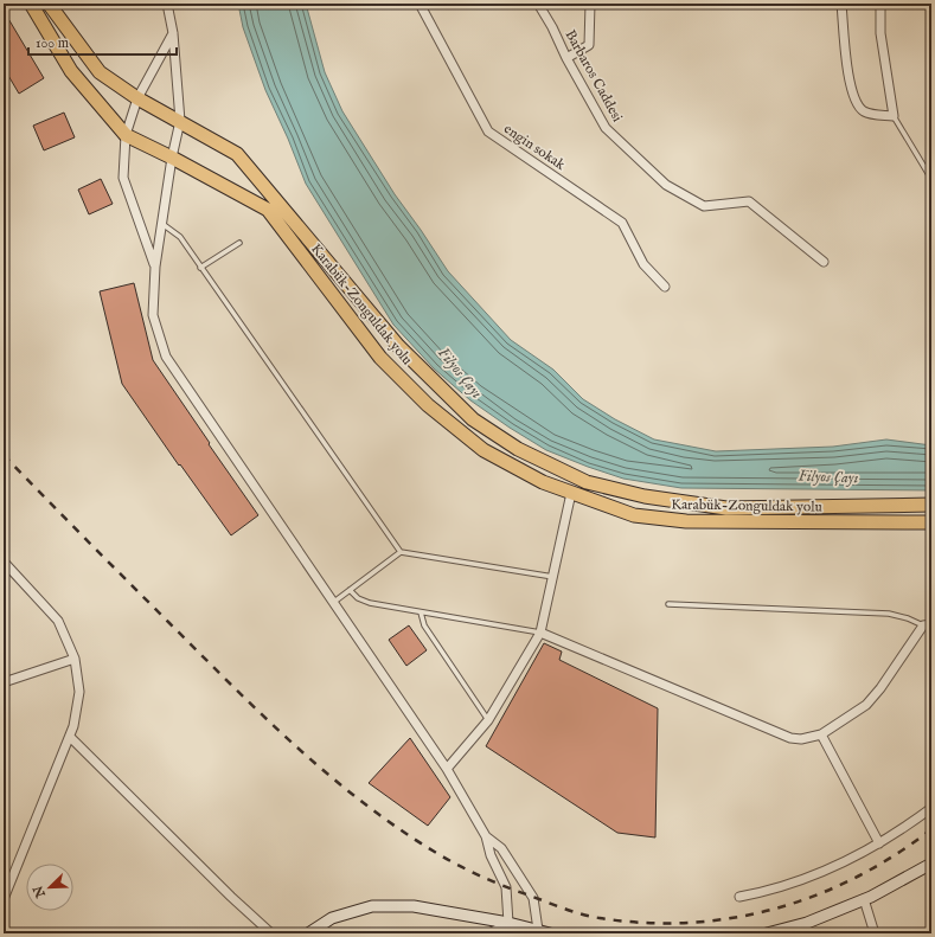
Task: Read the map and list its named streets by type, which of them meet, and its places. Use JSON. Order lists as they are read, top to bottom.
{
  "streets": {
    "highway": ["Karabük-Zonguldak yolu"],
    "street": ["Barbaros Caddesi", "engin sokak"]
  },
  "water": ["Filyos Çayı"],
  "scale_bar": "100 m",
  "north": "bottom left"
}
